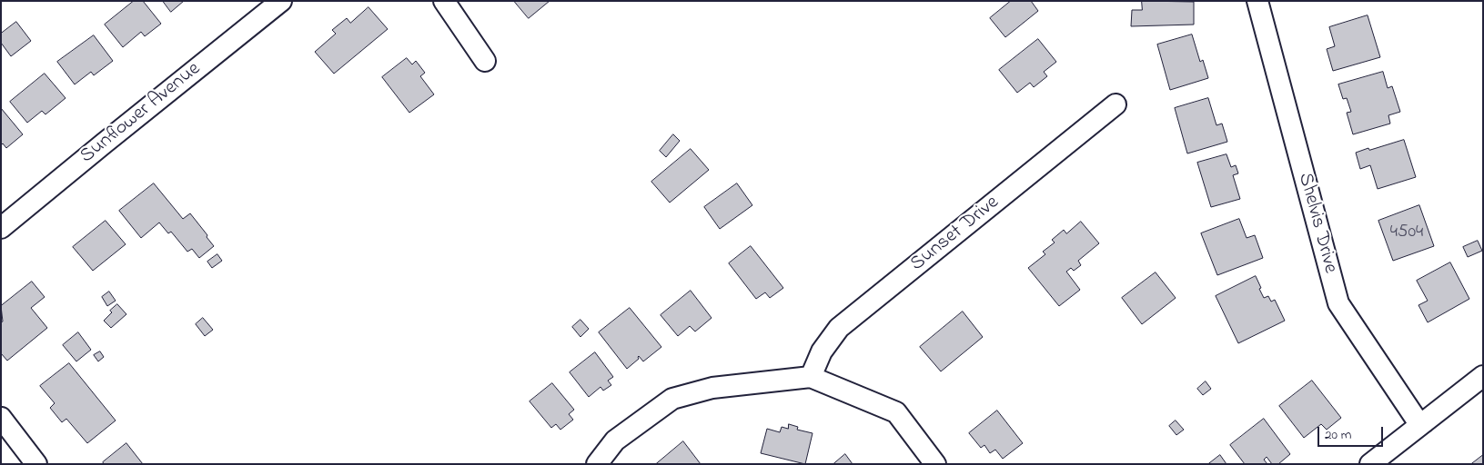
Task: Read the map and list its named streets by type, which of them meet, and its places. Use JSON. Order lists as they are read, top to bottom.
{
  "streets": {
    "street": ["Sunflower Avenue", "Shelvis Drive", "Sunset Drive"]
  },
  "house_numbers": ["4504"],
  "scale_bar": "20 m"
}
